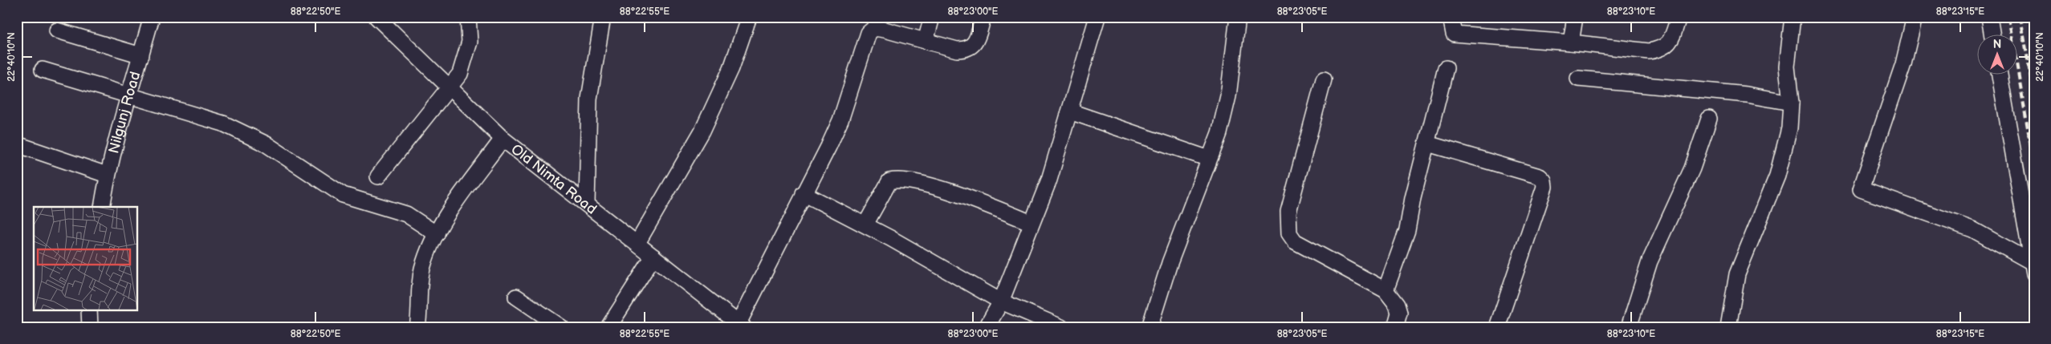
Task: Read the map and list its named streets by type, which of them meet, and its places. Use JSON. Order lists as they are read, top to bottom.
{
  "streets": {
    "street": ["Nilgunj Road", "Old Nimta Road"]
  },
  "north": "top",
  "coordinates": [
    "88°22'50\"E",
    "88°22'55\"E",
    "88°23'00\"E",
    "88°23'05\"E",
    "88°23'10\"E",
    "88°23'15\"E",
    "22°40'10\"N"
  ]
}
